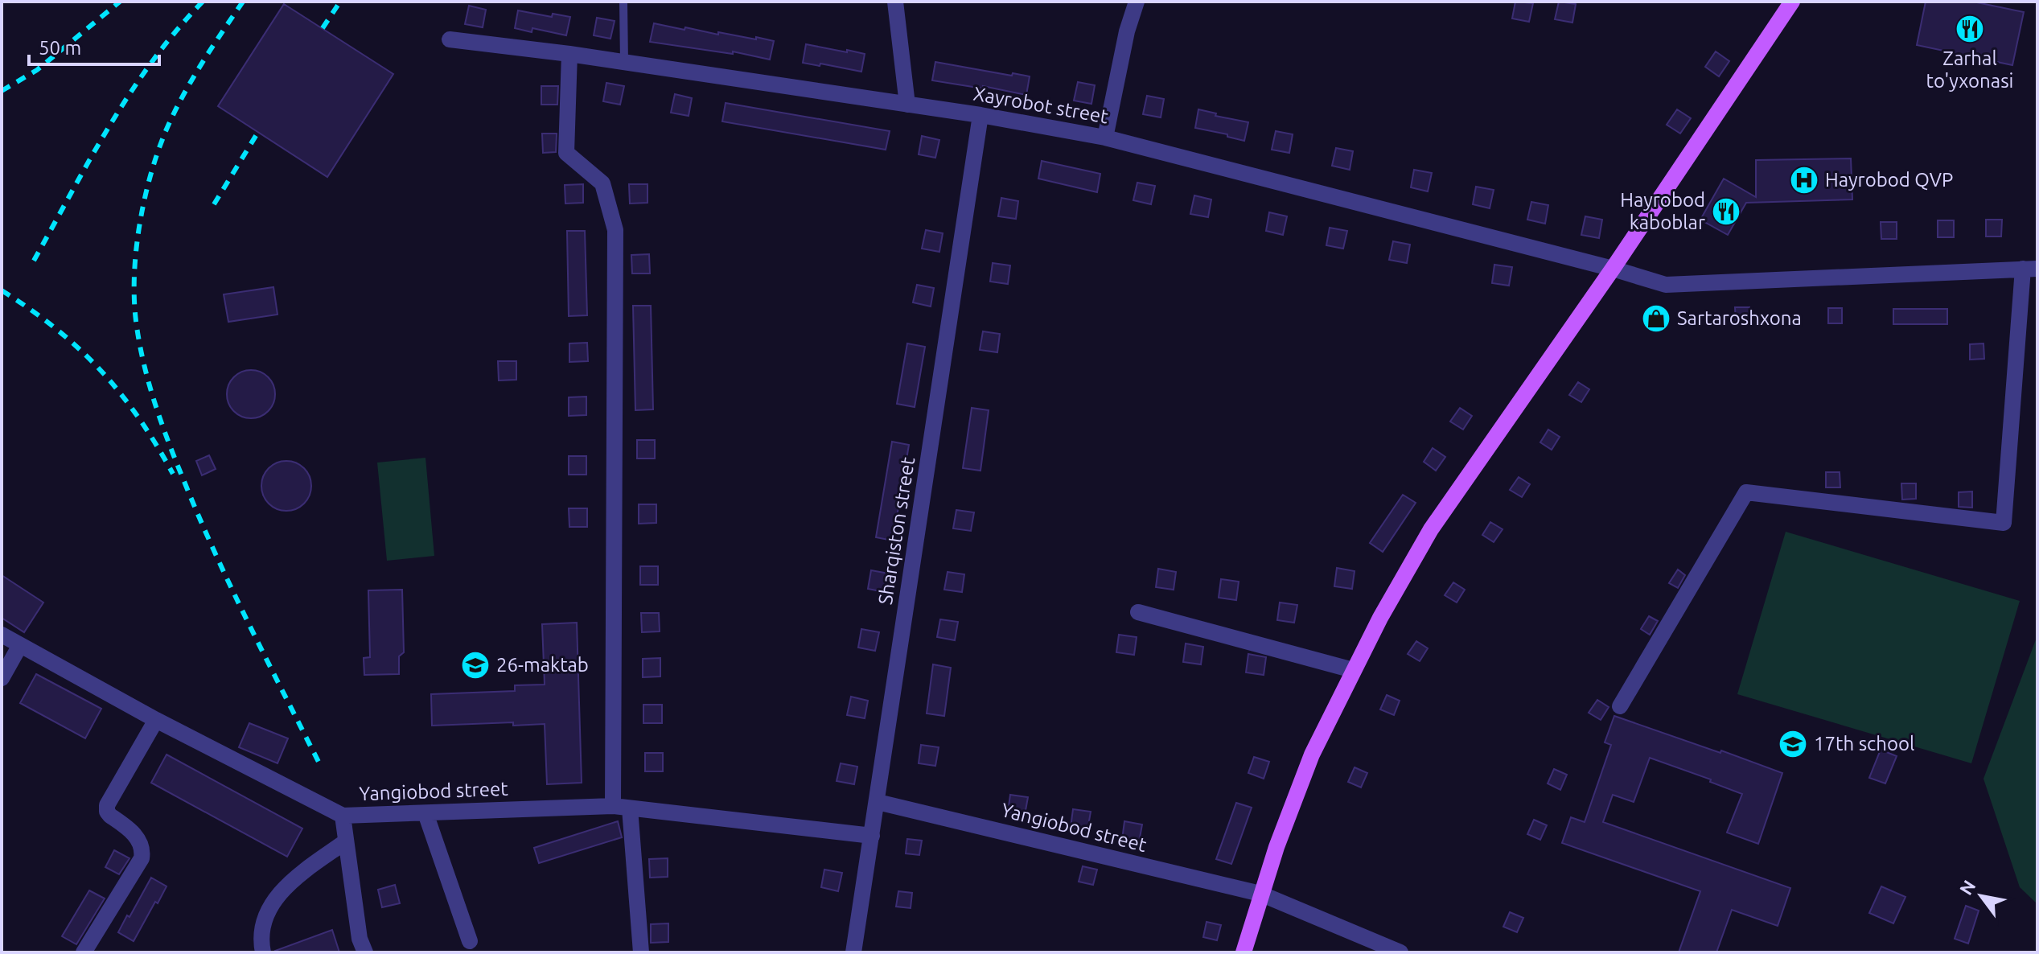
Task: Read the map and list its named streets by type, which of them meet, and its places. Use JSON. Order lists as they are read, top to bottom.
{
  "streets": {
    "street": ["Xayrobot street", "Sharqiston street", "Yangiobod street"]
  },
  "crossings": [
    ["Xayrobot street", "Sharqiston street"],
    ["Sharqiston street", "Yangiobod street"]
  ],
  "places": {
    "restaurant": ["Zarhal to'yxonasi", "Hayrobod kaboblar"],
    "hospital": ["Hayrobod QVP"],
    "shop": ["Sartaroshxona"],
    "school or university": ["26-maktab", "17th school"]
  },
  "scale_bar": "50 m",
  "north": "top left"
}
